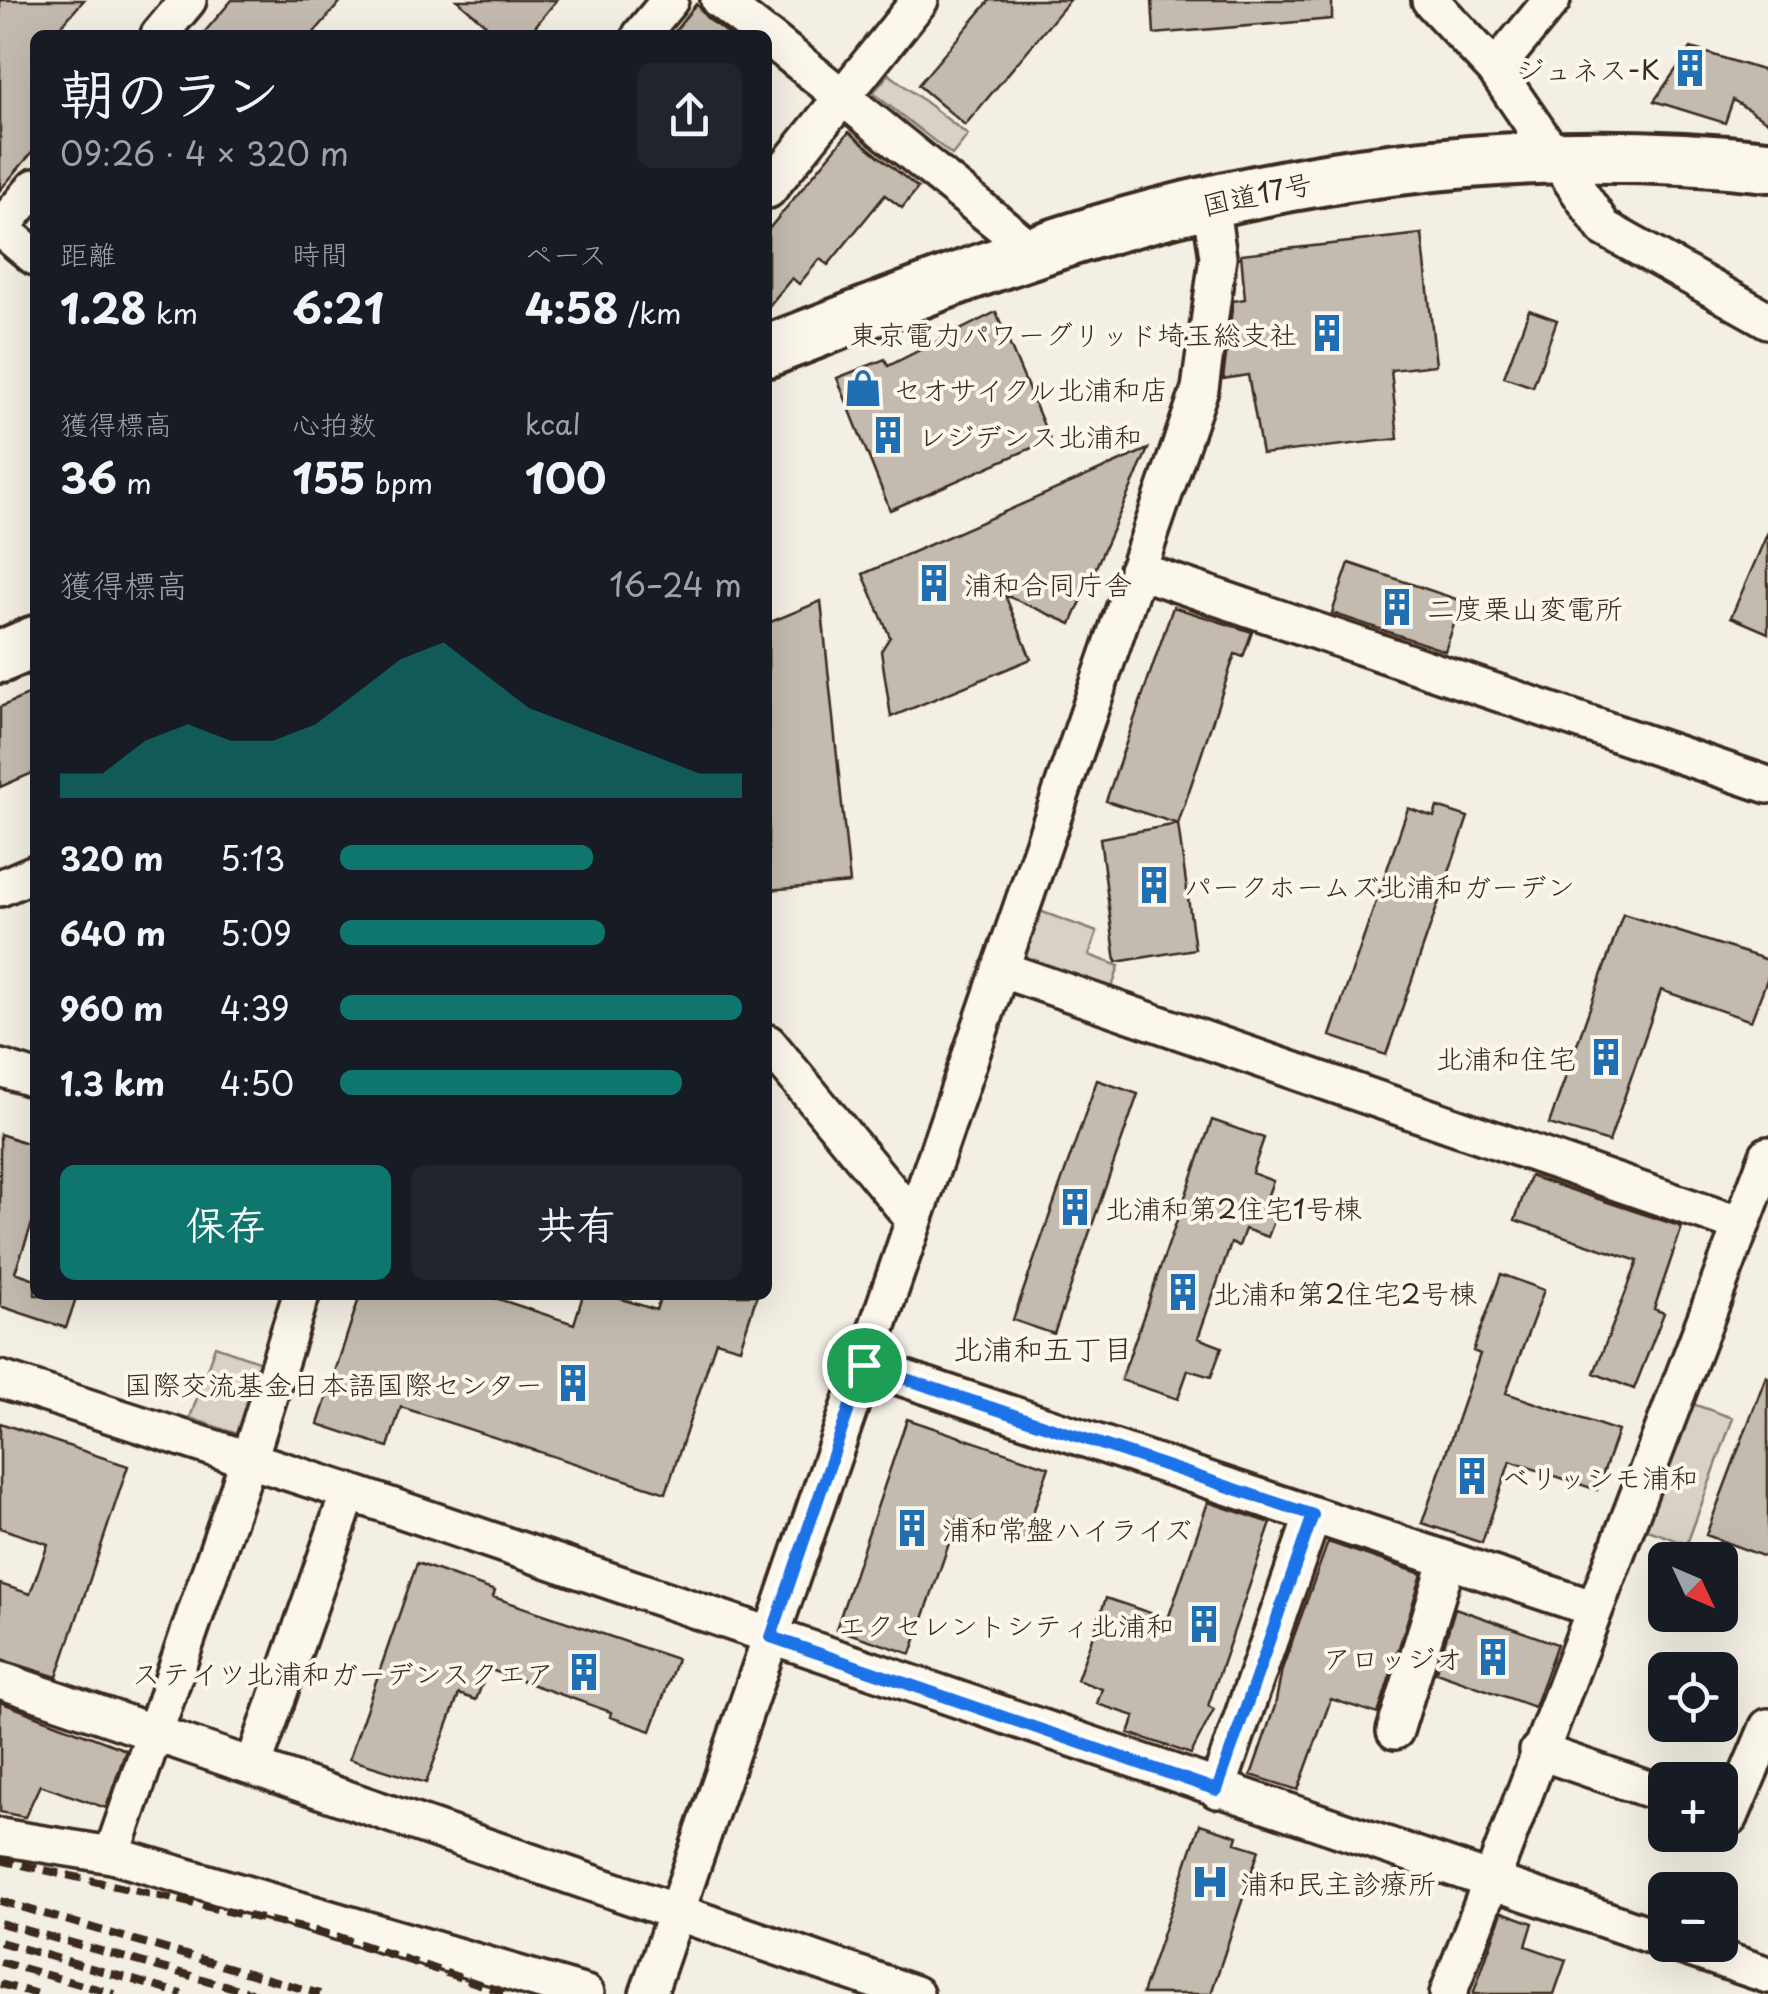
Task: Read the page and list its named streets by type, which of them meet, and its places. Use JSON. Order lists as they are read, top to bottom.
{
  "streets": {
    "highway": ["国道17号"]
  },
  "districts": ["北浦和五丁目"],
  "places": {
    "building": [
      "ジュネス-K",
      "東京電力パワーグリッド埼玉総支社",
      "レジデンス北浦和",
      "浦和合同庁舎",
      "二度栗山変電所",
      "パークホームズ北浦和ガーデン",
      "北浦和住宅",
      "北浦和第2住宅1号棟",
      "北浦和第2住宅2号棟",
      "国際交流基金日本語国際センター",
      "ベリッシモ浦和",
      "浦和常盤ハイライズ",
      "エクセレントシティ北浦和",
      "アロッジオ",
      "ステイツ北浦和ガーデンスクエア"
    ],
    "shop": ["セオサイクル北浦和店"],
    "hospital": ["浦和民主診療所"]
  },
  "north": "bottom right",
  "page": {
    "heading": ["朝のラン", "09:26 · 4 × 320 m"],
    "stats": [
      ["距離", "1.28 km"],
      ["時間", "6:21"],
      ["ペース", "4:58 /km"],
      ["獲得標高", "36 m"],
      ["心拍数", "155 bpm"],
      ["kcal", "100"]
    ],
    "chart": ["獲得標高", "16–24 m"],
    "list": [
      {
        "name": "320 m",
        "note": "5:13"
      },
      {
        "name": "640 m",
        "note": "5:09"
      },
      {
        "name": "960 m",
        "note": "4:39"
      },
      {
        "name": "1.3 km",
        "note": "4:50"
      }
    ],
    "buttons": ["保存", "共有"],
    "map_buttons": ["+", "−"]
  }
}
